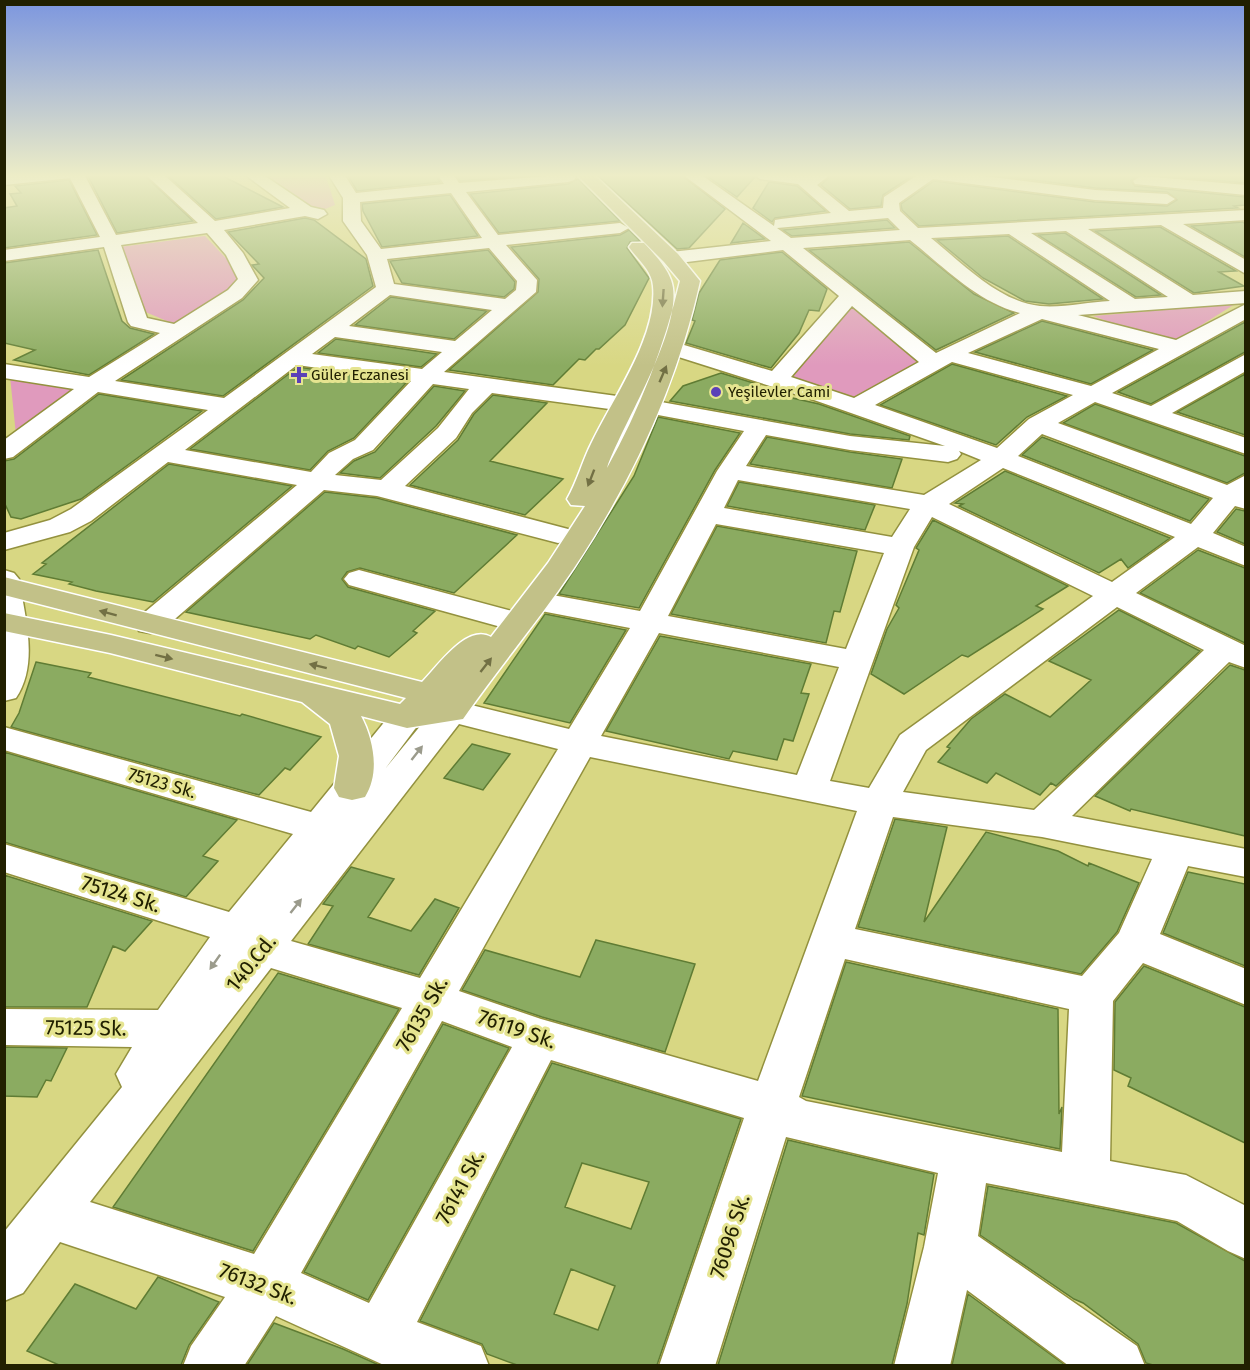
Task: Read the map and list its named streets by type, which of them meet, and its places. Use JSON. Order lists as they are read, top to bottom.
{
  "streets": {
    "street": [
      "75123 Sk.",
      "75124 Sk.",
      "140.Cd.",
      "76135 Sk.",
      "75125 Sk.",
      "76119 Sk.",
      "76141 Sk.",
      "76096 Sk.",
      "76132 Sk."
    ]
  },
  "crossings": [
    ["75123 Sk.", "140.Cd."],
    ["75124 Sk.", "140.Cd."],
    ["75124 Sk.", "76119 Sk."],
    ["140.Cd.", "75125 Sk."],
    ["140.Cd.", "76119 Sk."],
    ["140.Cd.", "76132 Sk."],
    ["76135 Sk.", "76119 Sk."],
    ["76135 Sk.", "76132 Sk."],
    ["76119 Sk.", "76141 Sk."],
    ["76119 Sk.", "76096 Sk."],
    ["76141 Sk.", "76132 Sk."]
  ],
  "places": {
    "health": ["Güler Eczanesi"],
    "other": ["Yeşilevler Cami"]
  }
}
